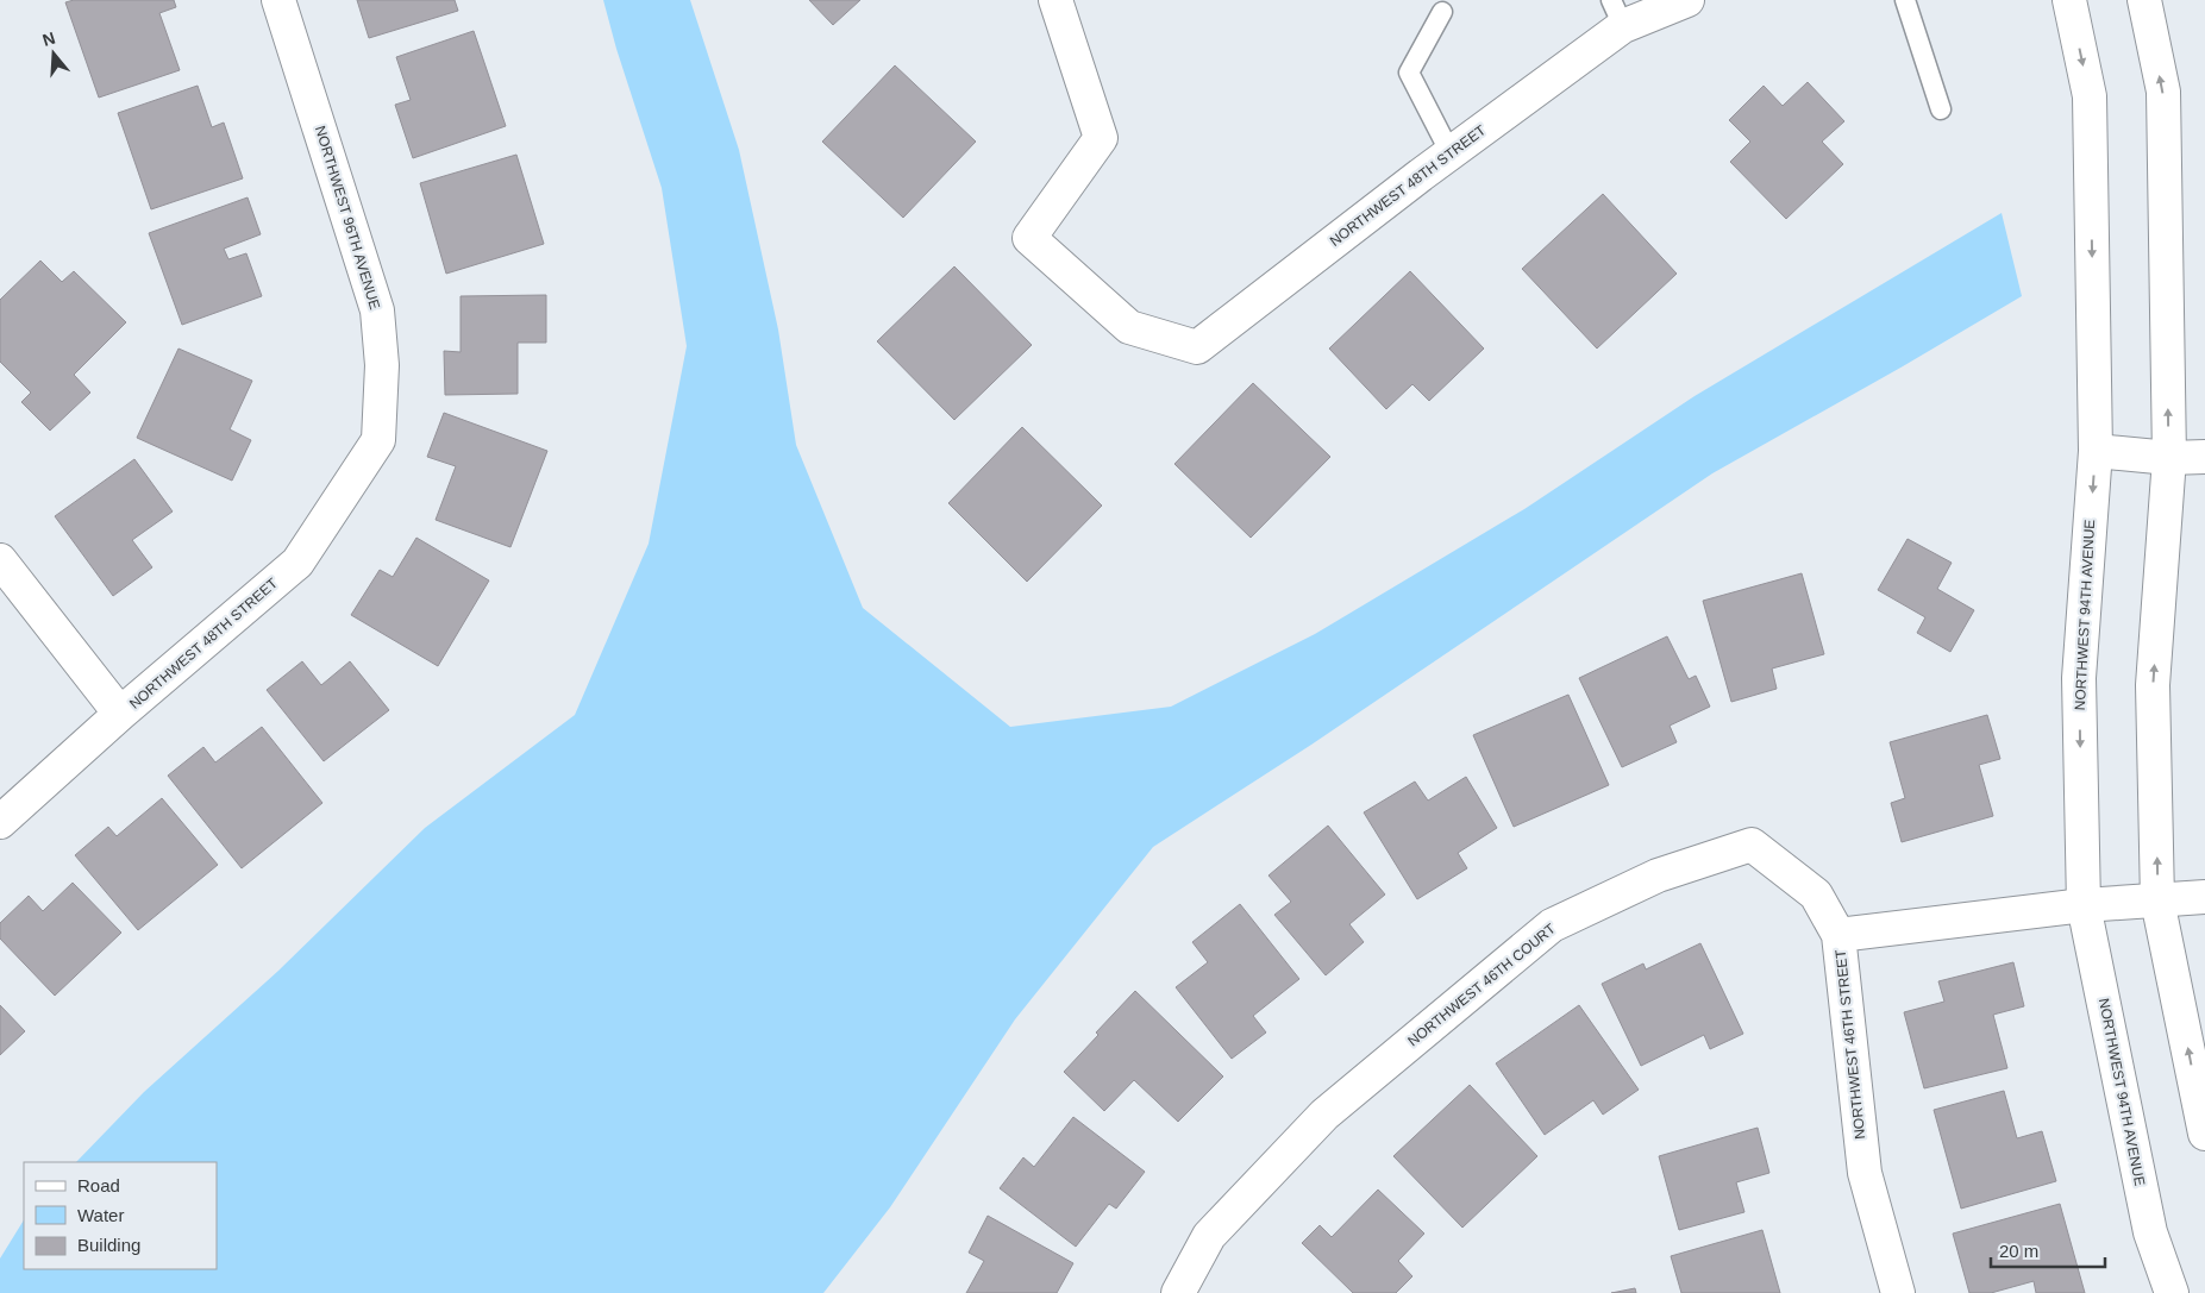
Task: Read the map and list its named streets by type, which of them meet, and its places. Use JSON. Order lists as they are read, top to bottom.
{
  "streets": {
    "street": [
      "NORTHWEST 48TH STREET",
      "NORTHWEST 96TH AVENUE",
      "NORTHWEST 94TH AVENUE",
      "NORTHWEST 46TH COURT",
      "NORTHWEST 46TH STREET"
    ]
  },
  "crossings": [
    ["NORTHWEST 48TH STREET", "NORTHWEST 96TH AVENUE"],
    ["NORTHWEST 94TH AVENUE", "NORTHWEST 46TH STREET"],
    ["NORTHWEST 46TH COURT", "NORTHWEST 46TH STREET"]
  ],
  "legend": ["Road", "Water", "Building"],
  "scale_bar": "20 m",
  "north": "top"
}
